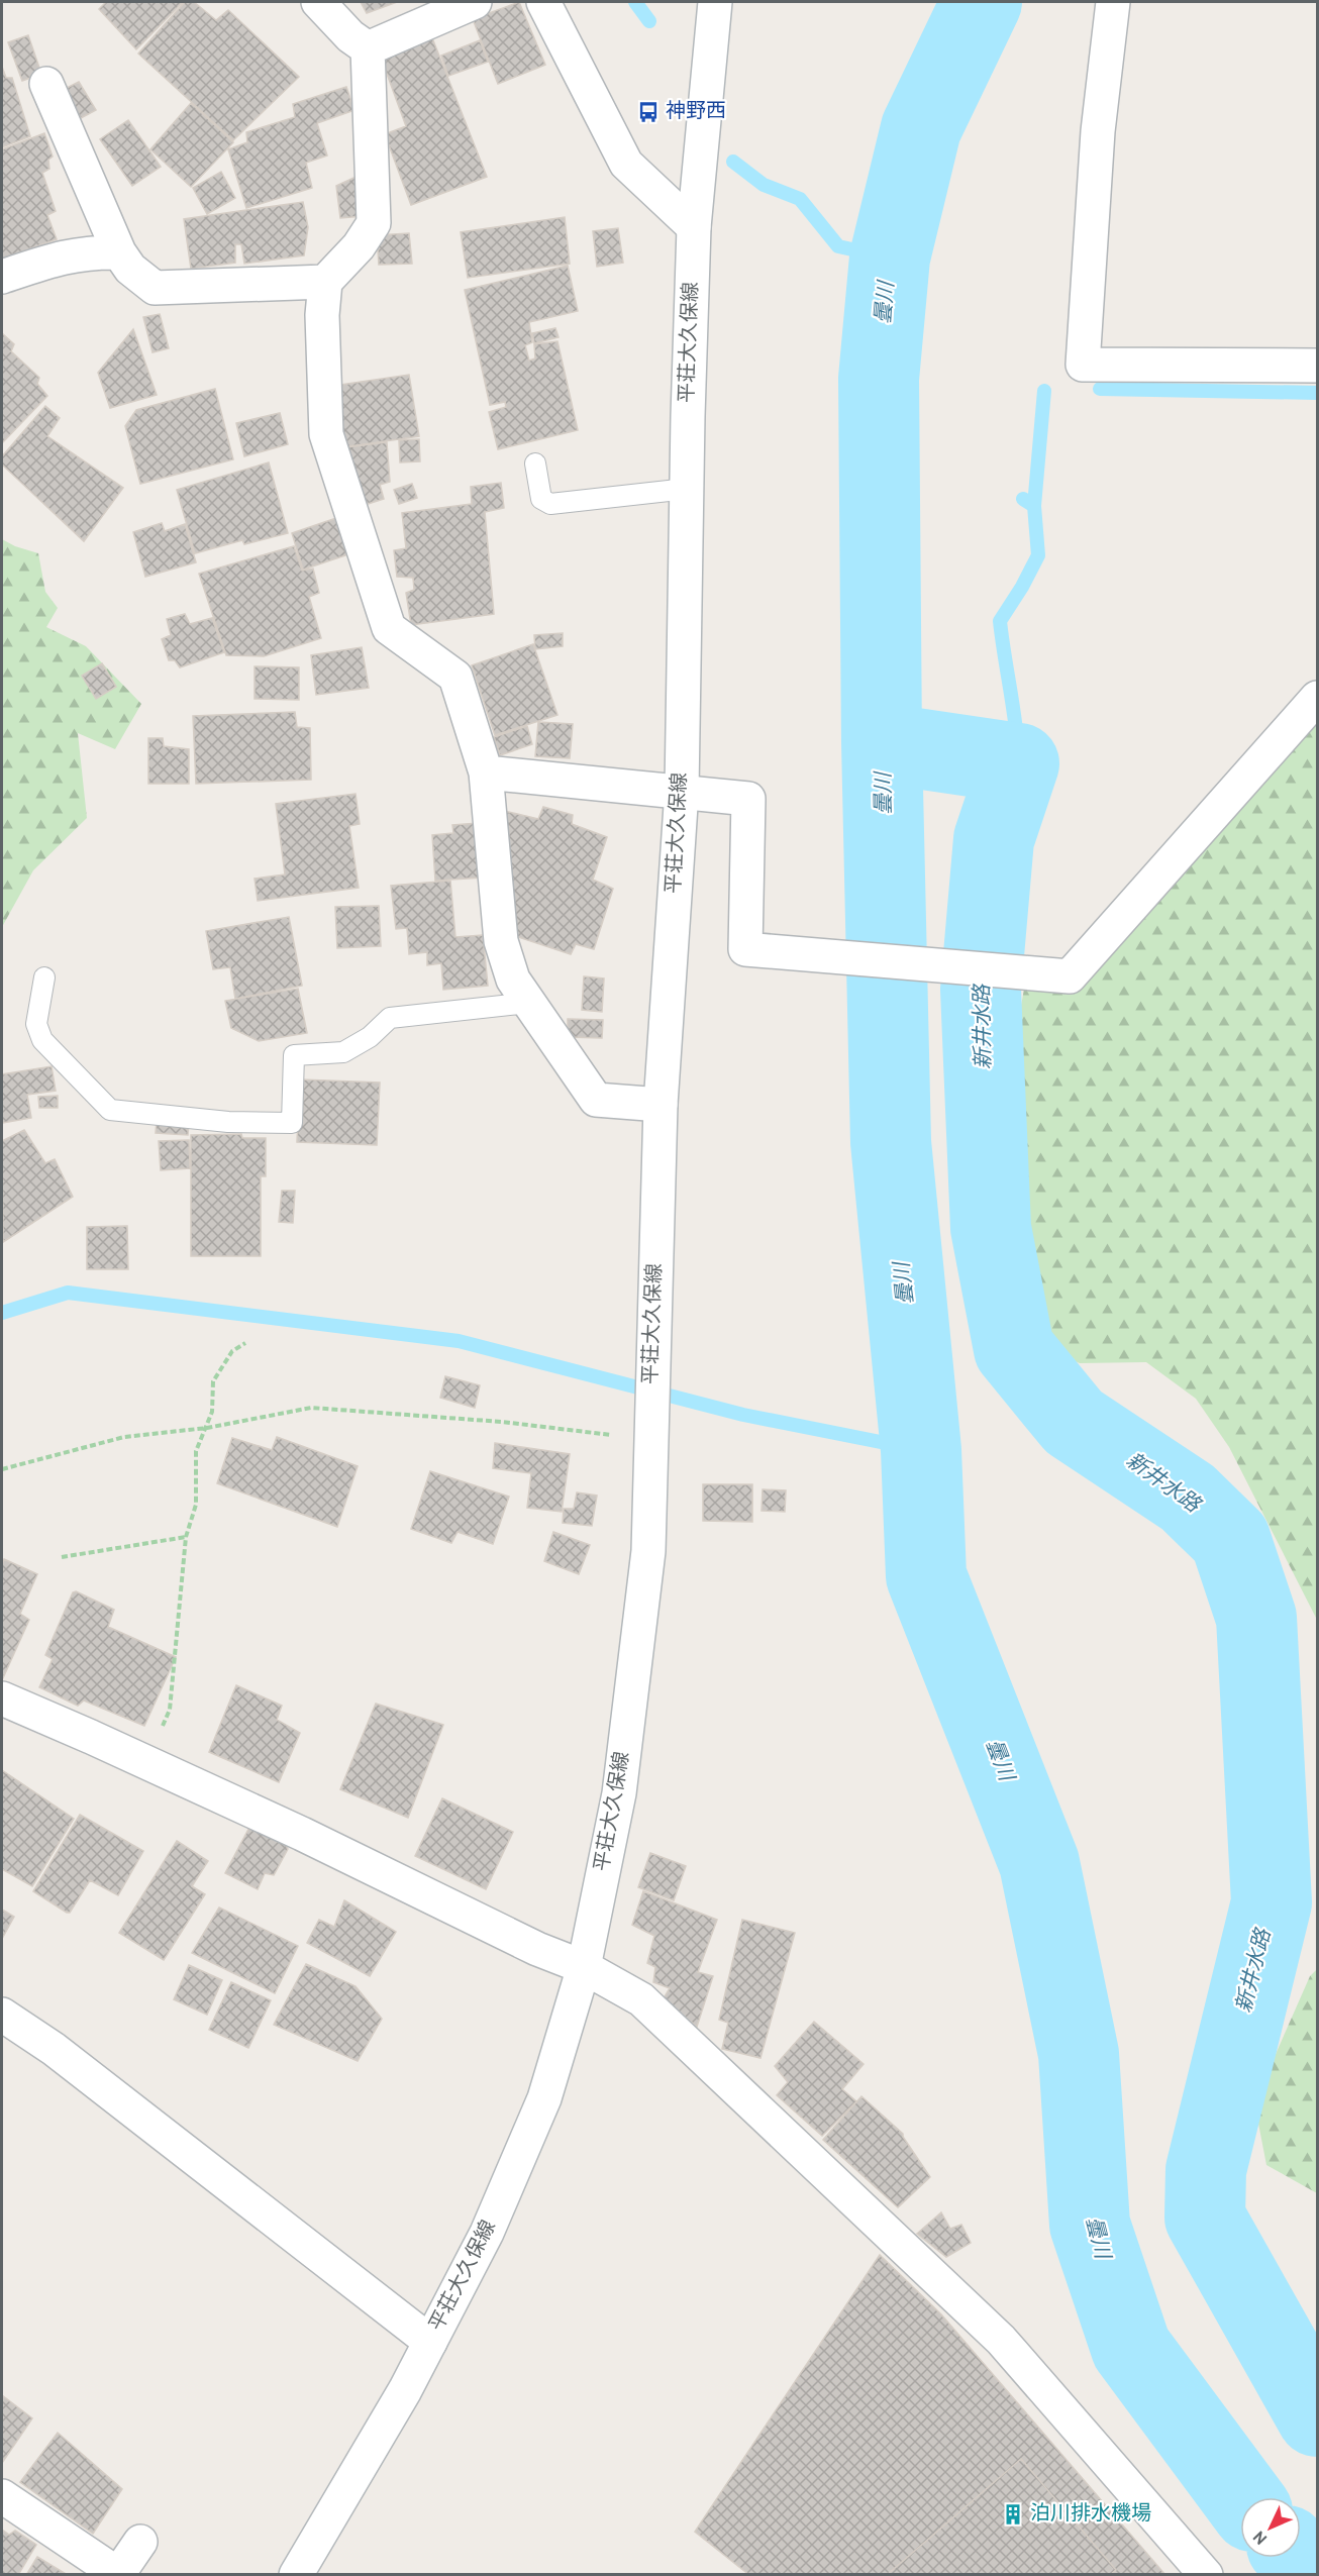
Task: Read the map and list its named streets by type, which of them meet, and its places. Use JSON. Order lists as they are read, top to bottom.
{
  "streets": {
    "street": ["平荘大久保線"]
  },
  "water": ["曇川", "新井水路"],
  "places": {
    "bus stop": ["神野西"],
    "building": ["泊川排水機場"]
  },
  "north": "bottom left"
}
